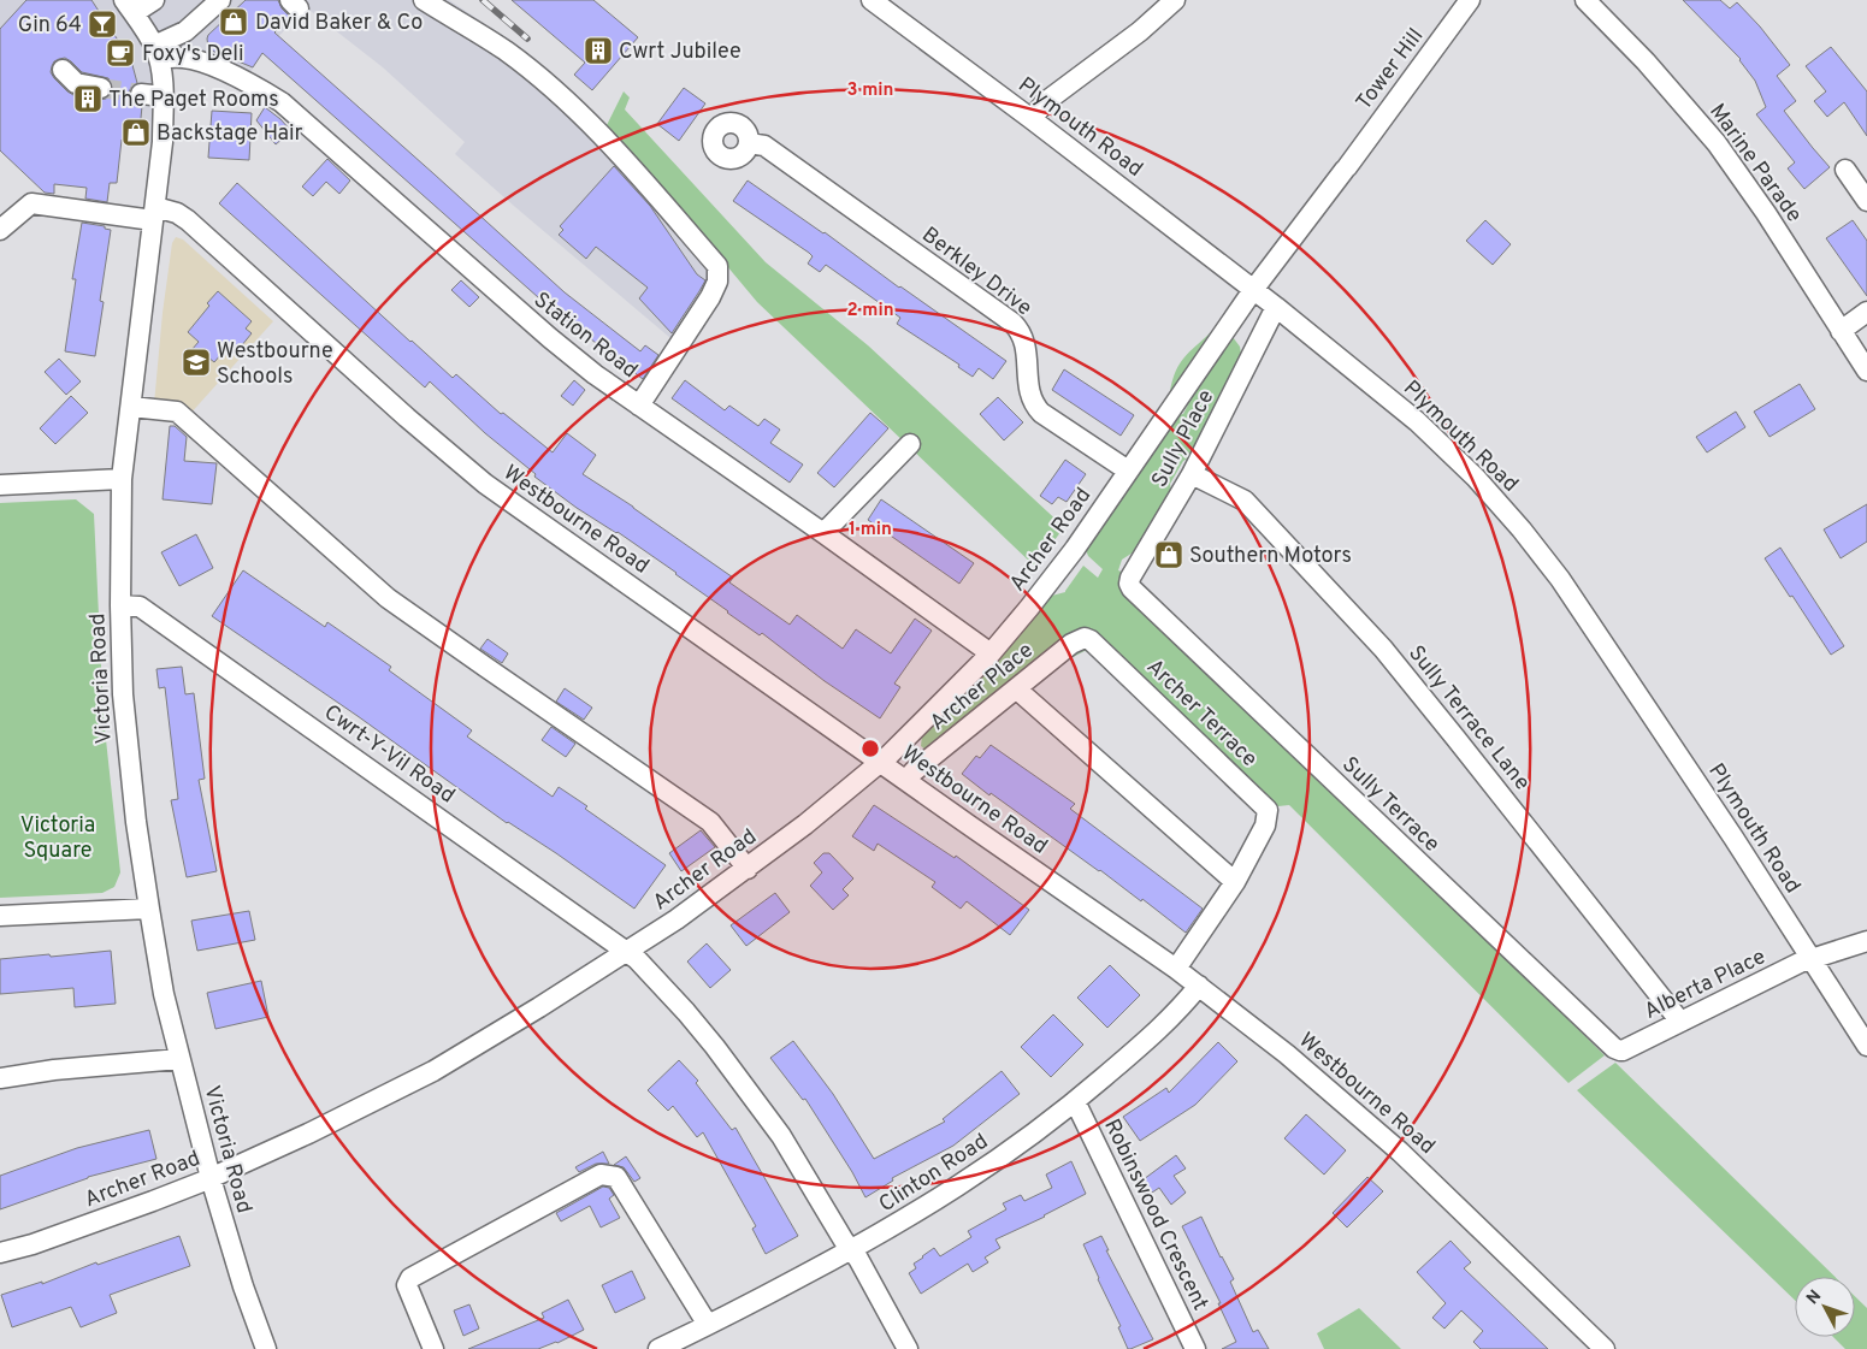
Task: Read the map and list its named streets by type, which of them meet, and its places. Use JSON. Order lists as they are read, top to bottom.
{
  "streets": {
    "street": [
      "Tower Hill",
      "Plymouth Road",
      "Marine Parade",
      "Berkley Drive",
      "Station Road",
      "Sully Place",
      "Westbourne Road",
      "Archer Road",
      "Victoria Road",
      "Archer Place",
      "Archer Terrace",
      "Sully Terrace Lane",
      "Cwrt-Y-Vil Road",
      "Sully Terrace",
      "Alberta Place",
      "Clinton Road",
      "Robinswood Crescent"
    ]
  },
  "crossings": [
    ["Tower Hill", "Plymouth Road"],
    ["Tower Hill", "Archer Road"],
    ["Plymouth Road", "Sully Place"],
    ["Plymouth Road", "Archer Road"],
    ["Plymouth Road", "Alberta Place"],
    ["Berkley Drive", "Archer Road"],
    ["Station Road", "Archer Road"],
    ["Station Road", "Victoria Road"],
    ["Sully Place", "Sully Terrace Lane"],
    ["Sully Place", "Sully Terrace"],
    ["Westbourne Road", "Archer Road"],
    ["Westbourne Road", "Victoria Road"],
    ["Westbourne Road", "Archer Place"],
    ["Westbourne Road", "Clinton Road"],
    ["Archer Road", "Victoria Road"],
    ["Archer Road", "Cwrt-Y-Vil Road"],
    ["Victoria Road", "Cwrt-Y-Vil Road"],
    ["Archer Place", "Archer Terrace"],
    ["Sully Terrace Lane", "Alberta Place"],
    ["Cwrt-Y-Vil Road", "Clinton Road"],
    ["Sully Terrace", "Alberta Place"],
    ["Clinton Road", "Robinswood Crescent"]
  ],
  "parks": ["Victoria Square"],
  "places": {
    "shop": ["David Baker & Co", "Backstage Hair", "Southern Motors"],
    "bar": ["Gin 64"],
    "building": ["Cwrt Jubilee", "The Paget Rooms"],
    "cafe": ["Foxy's Deli"],
    "school or university": ["Westbourne Schools"]
  },
  "north": "top left",
  "rings": ["3 min", "2 min", "1 min"]
}
